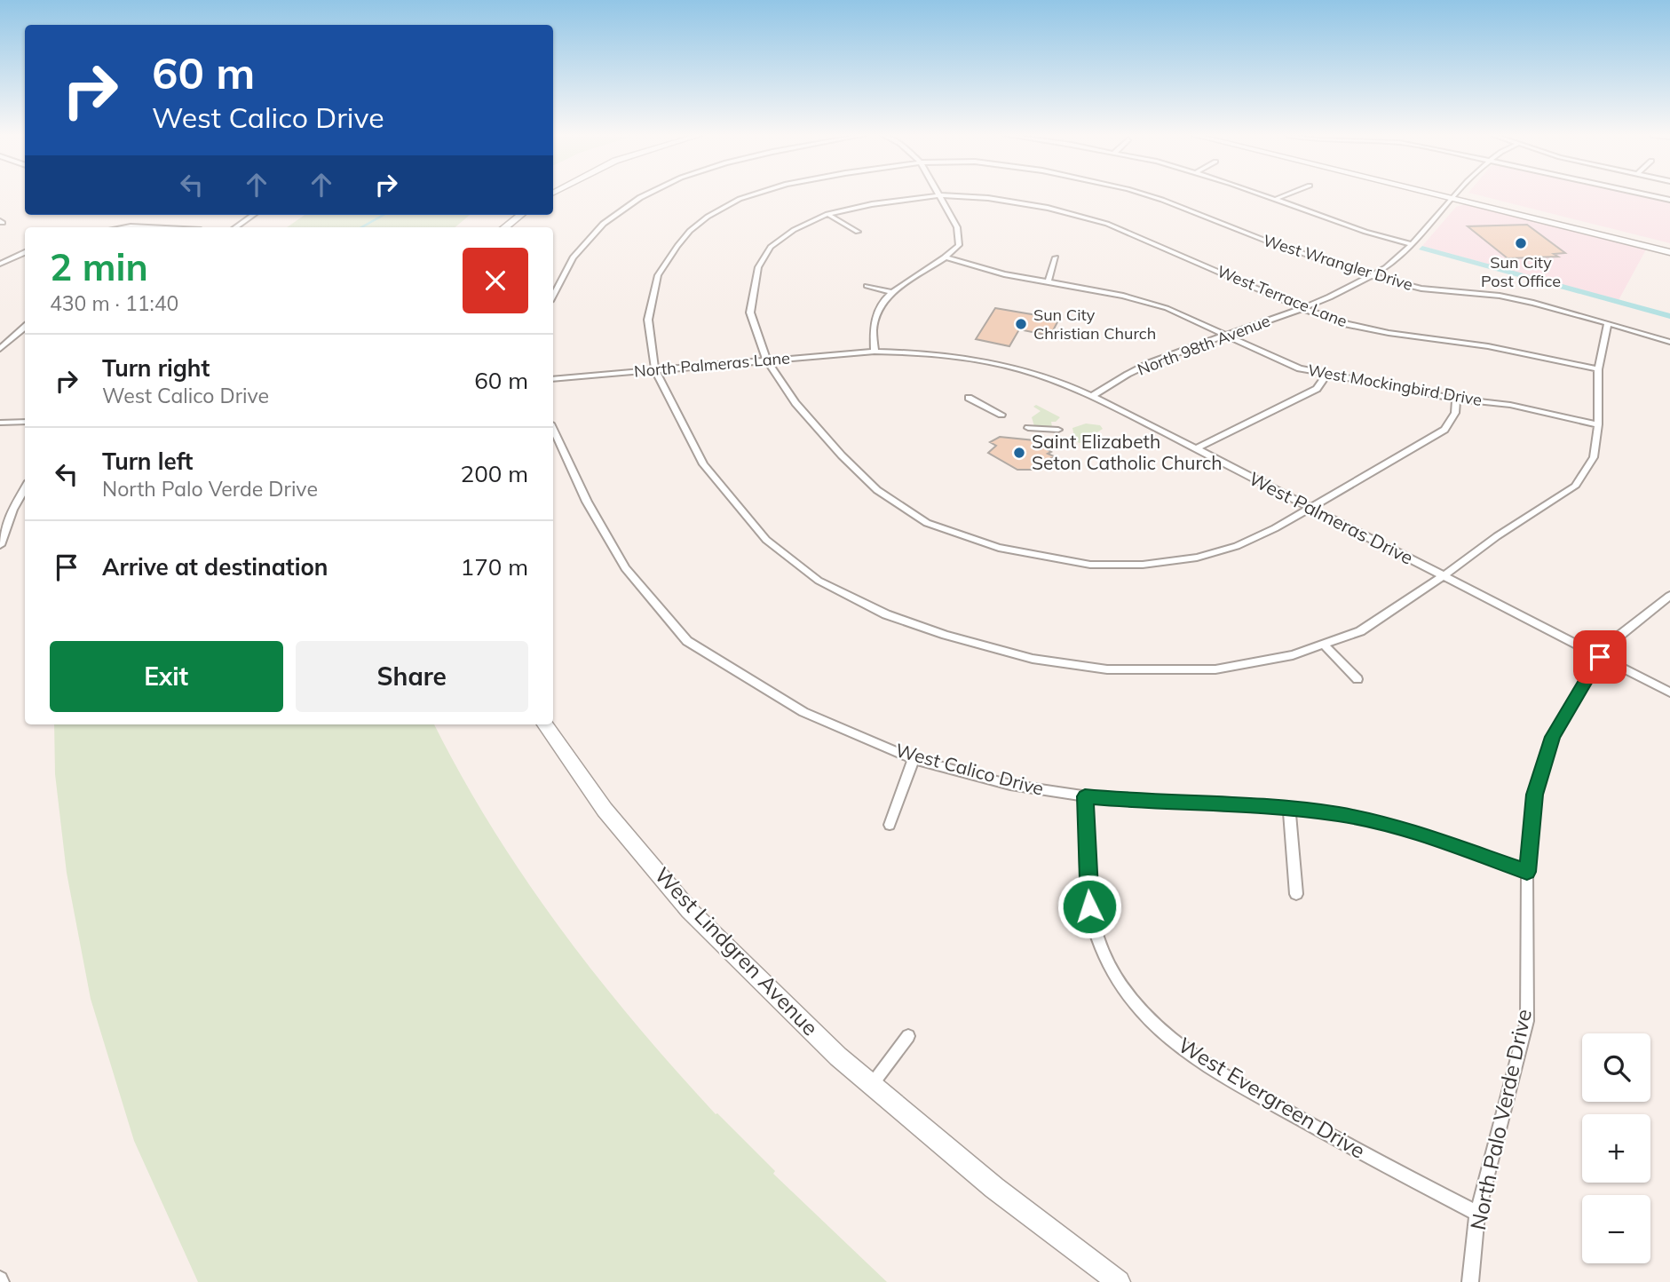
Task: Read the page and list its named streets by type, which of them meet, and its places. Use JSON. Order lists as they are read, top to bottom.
{
  "streets": {
    "street": [
      "West Wrangler Drive",
      "West Terrace Lane",
      "North 98th Avenue",
      "North Palmeras Lane",
      "West Mockingbird Drive",
      "West Palmeras Drive",
      "West Calico Drive",
      "West Lindgren Avenue",
      "West Evergreen Drive",
      "North Palo Verde Drive"
    ]
  },
  "crossings": [
    ["West Wrangler Drive", "West Terrace Lane"],
    ["West Wrangler Drive", "North 98th Avenue"],
    ["West Wrangler Drive", "North Palmeras Lane"],
    ["West Wrangler Drive", "West Mockingbird Drive"],
    ["West Wrangler Drive", "West Palmeras Drive"],
    ["West Terrace Lane", "North 98th Avenue"],
    ["West Terrace Lane", "North Palmeras Lane"],
    ["West Terrace Lane", "West Mockingbird Drive"],
    ["West Terrace Lane", "West Palmeras Drive"],
    ["North 98th Avenue", "West Mockingbird Drive"],
    ["North 98th Avenue", "West Palmeras Drive"],
    ["North Palmeras Lane", "West Palmeras Drive"],
    ["West Palmeras Drive", "North Palo Verde Drive"],
    ["West Calico Drive", "West Evergreen Drive"],
    ["West Calico Drive", "North Palo Verde Drive"],
    ["West Evergreen Drive", "North Palo Verde Drive"]
  ],
  "places": ["Sun City Post Office", "Sun City Christian Church", "Saint Elizabeth Seton Catholic Church"],
  "page": {
    "turn": ["60 m", "West Calico Drive"],
    "heading": ["2 min", "430 m · 11:40"],
    "list": [
      {
        "name": "Turn right",
        "note": "West Calico Drive",
        "value": "60 m"
      },
      {
        "name": "Turn left",
        "note": "North Palo Verde Drive",
        "value": "200 m"
      },
      {
        "name": "Arrive at destination",
        "value": "170 m"
      }
    ],
    "buttons": ["Exit", "Share"],
    "map_buttons": ["+", "−"]
  }
}
